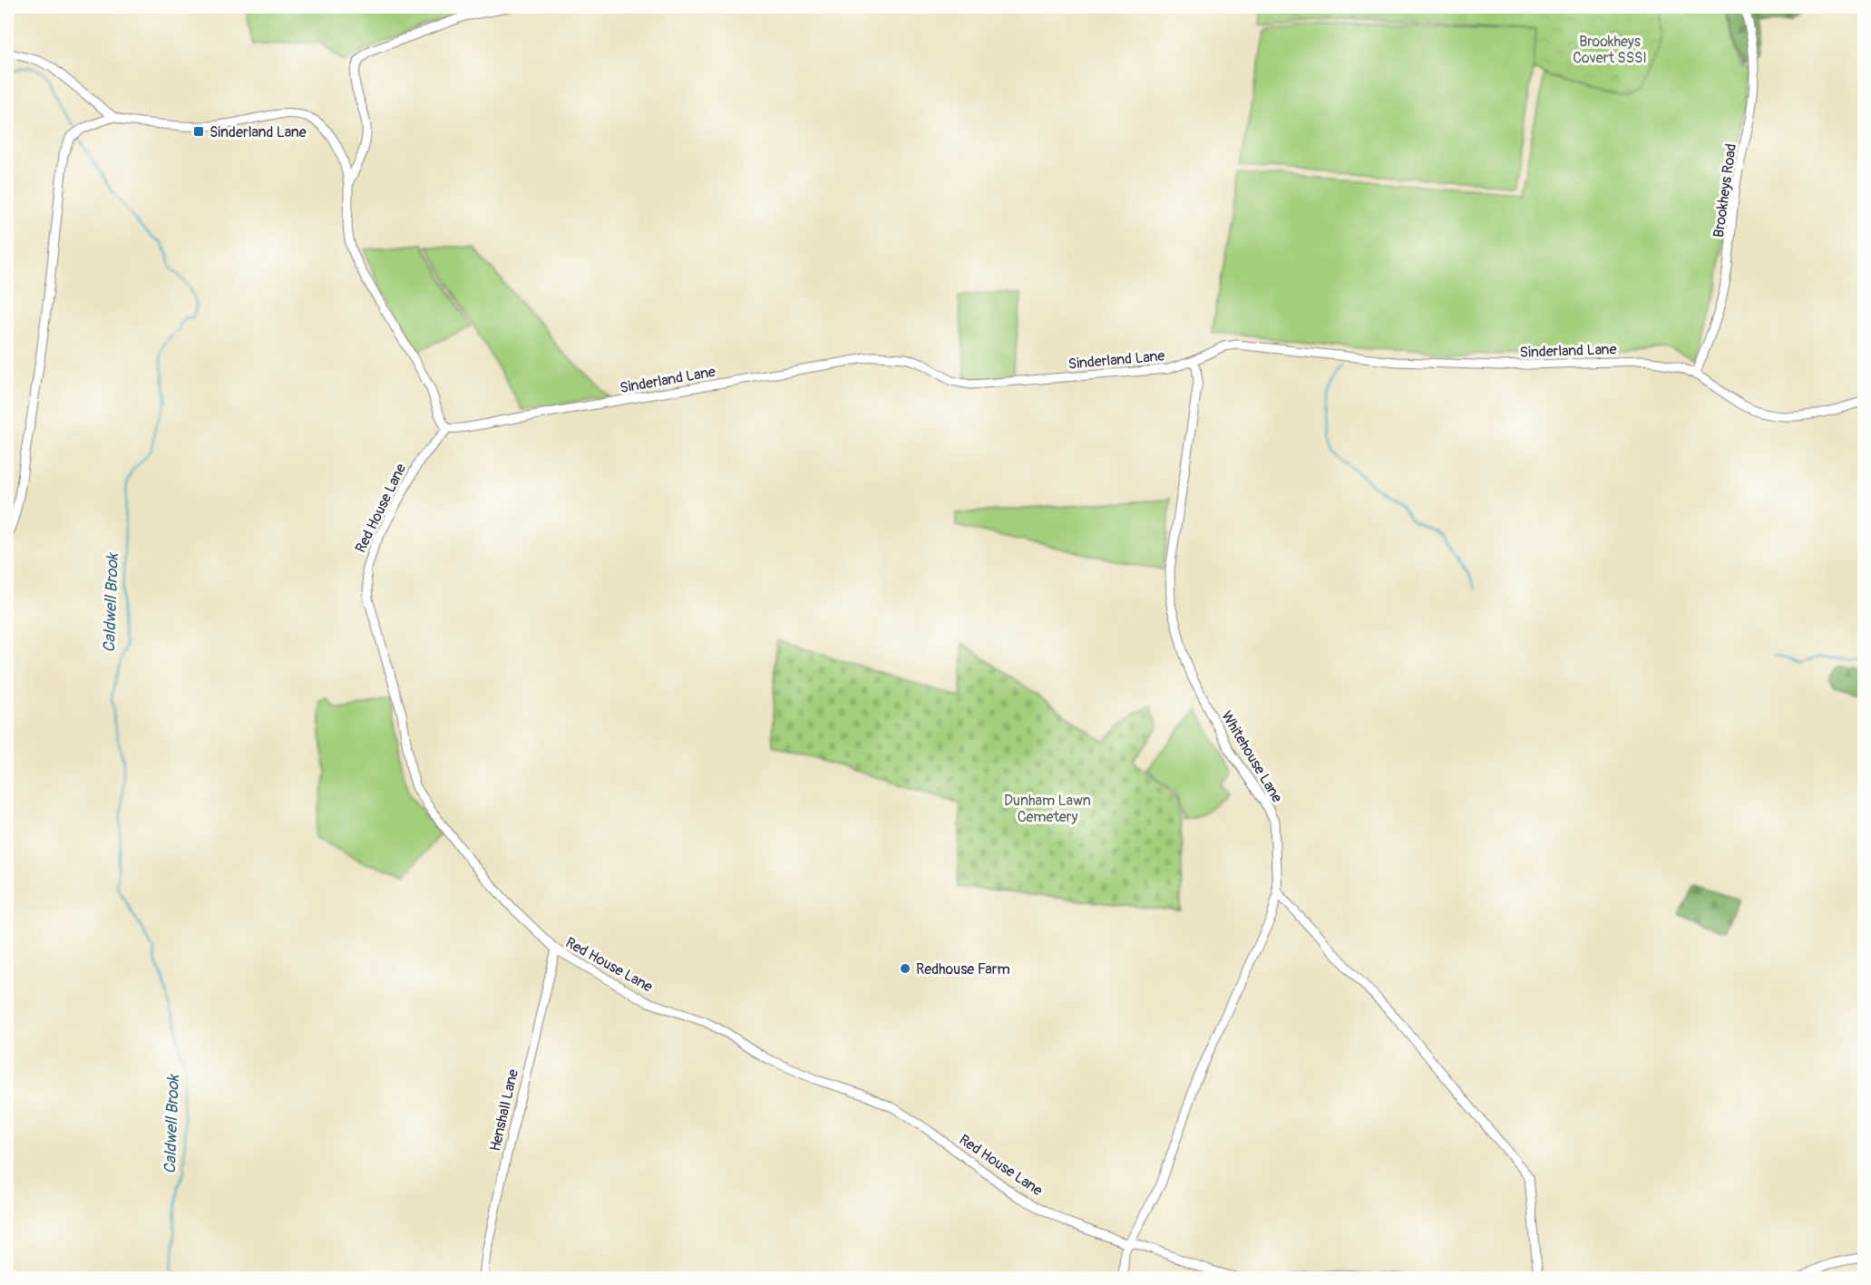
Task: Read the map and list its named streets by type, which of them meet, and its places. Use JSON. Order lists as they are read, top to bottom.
{
  "streets": {
    "street": [
      "Brookheys Road",
      "Sinderland Lane",
      "Red House Lane",
      "Whitehouse Lane",
      "Henshall Lane"
    ]
  },
  "crossings": [
    ["Brookheys Road", "Sinderland Lane"],
    ["Sinderland Lane", "Red House Lane"],
    ["Sinderland Lane", "Whitehouse Lane"],
    ["Red House Lane", "Whitehouse Lane"],
    ["Red House Lane", "Henshall Lane"]
  ],
  "water": ["Caldwell Brook"],
  "parks": ["Brookheys Covert SSSI", "Dunham Lawn Cemetery"],
  "places": {
    "transit": ["Sinderland Lane"],
    "other": ["Redhouse Farm"]
  }
}
